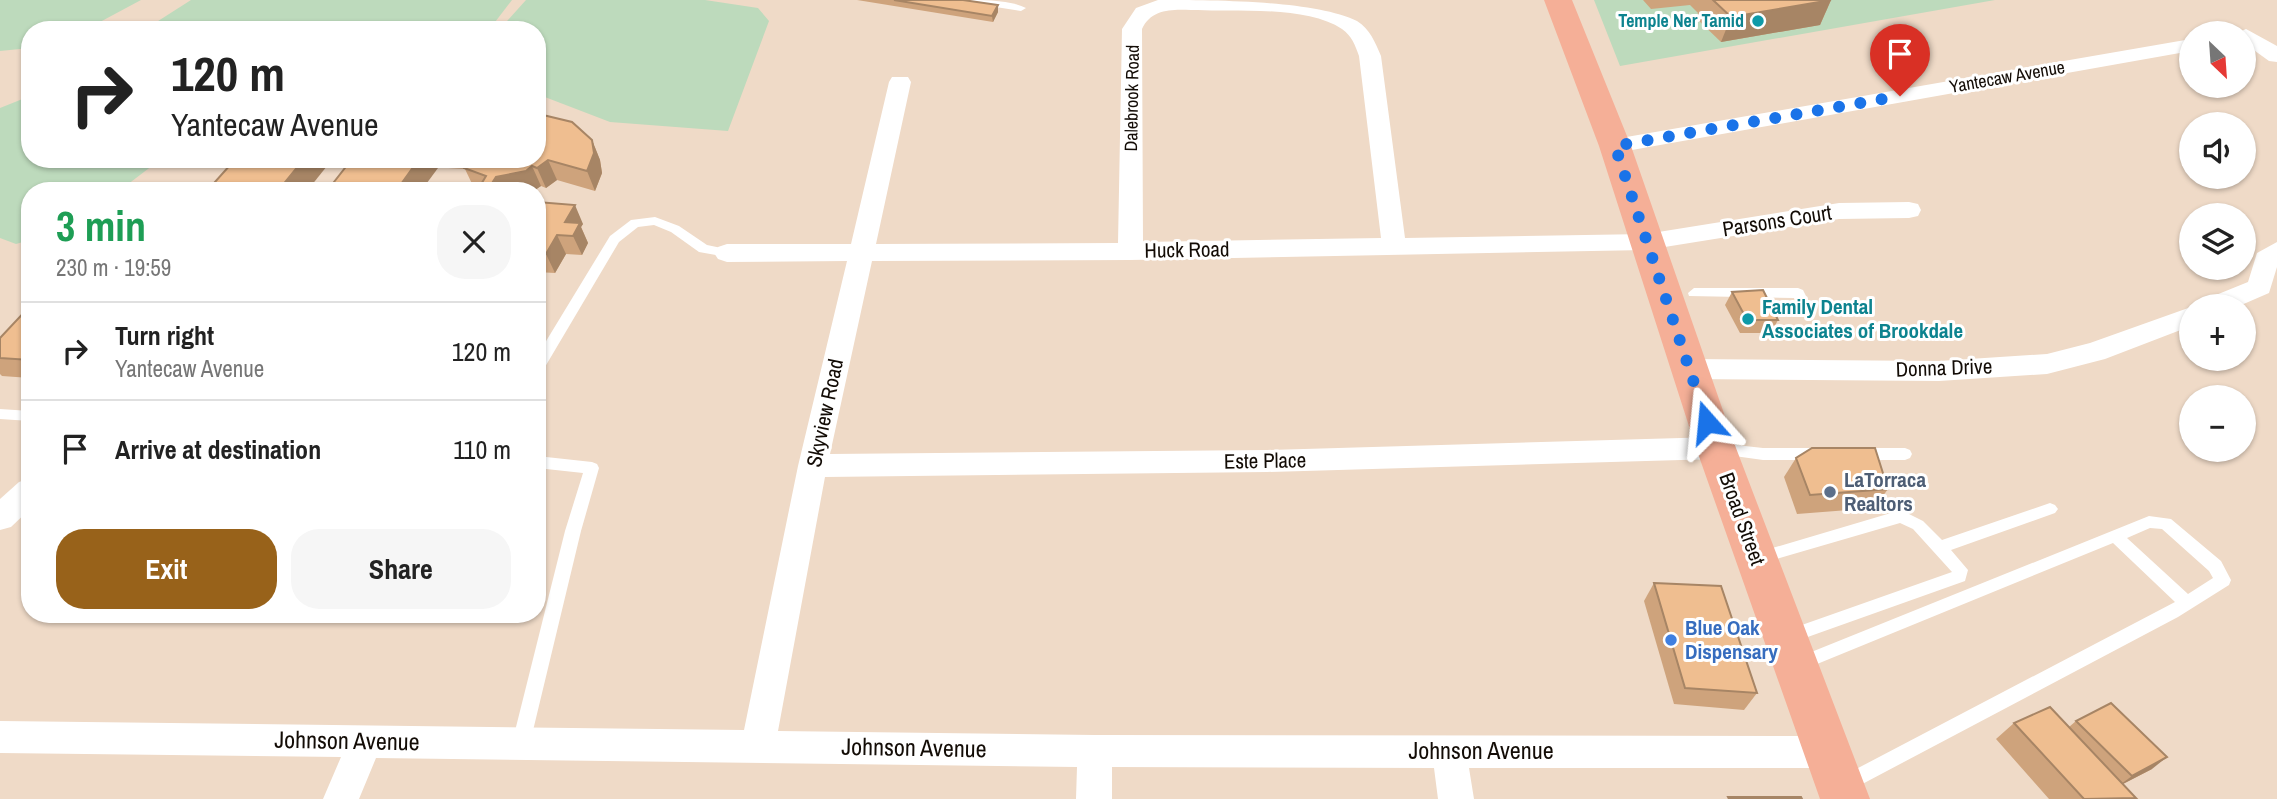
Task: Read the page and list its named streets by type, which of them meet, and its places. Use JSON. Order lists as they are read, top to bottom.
{
  "streets": {
    "main road": ["Broad Street"],
    "street": [
      "Yantecaw Avenue",
      "Dalebrook Road",
      "Parsons Court",
      "Huck Road",
      "Donna Drive",
      "Skyview Road",
      "Este Place",
      "Johnson Avenue"
    ]
  },
  "crossings": [
    ["Yantecaw Avenue", "Broad Street"],
    ["Dalebrook Road", "Huck Road"],
    ["Parsons Court", "Huck Road"],
    ["Parsons Court", "Broad Street"],
    ["Huck Road", "Skyview Road"],
    ["Huck Road", "Broad Street"],
    ["Donna Drive", "Broad Street"],
    ["Skyview Road", "Este Place"],
    ["Skyview Road", "Johnson Avenue"],
    ["Este Place", "Broad Street"],
    ["Broad Street", "Johnson Avenue"]
  ],
  "places": [
    "Temple Ner Tamid",
    "Family Dental Associates of Brookdale",
    "LaTorraca Realtors",
    "Blue Oak Dispensary"
  ],
  "north": "bottom right",
  "page": {
    "map_buttons": ["+", "−"],
    "turn": ["120 m", "Yantecaw Avenue"],
    "heading": ["3 min", "230 m · 19:59"],
    "list": [
      {
        "name": "Turn right",
        "note": "Yantecaw Avenue",
        "value": "120 m"
      },
      {
        "name": "Arrive at destination",
        "value": "110 m"
      }
    ],
    "buttons": ["Exit", "Share"]
  }
}
